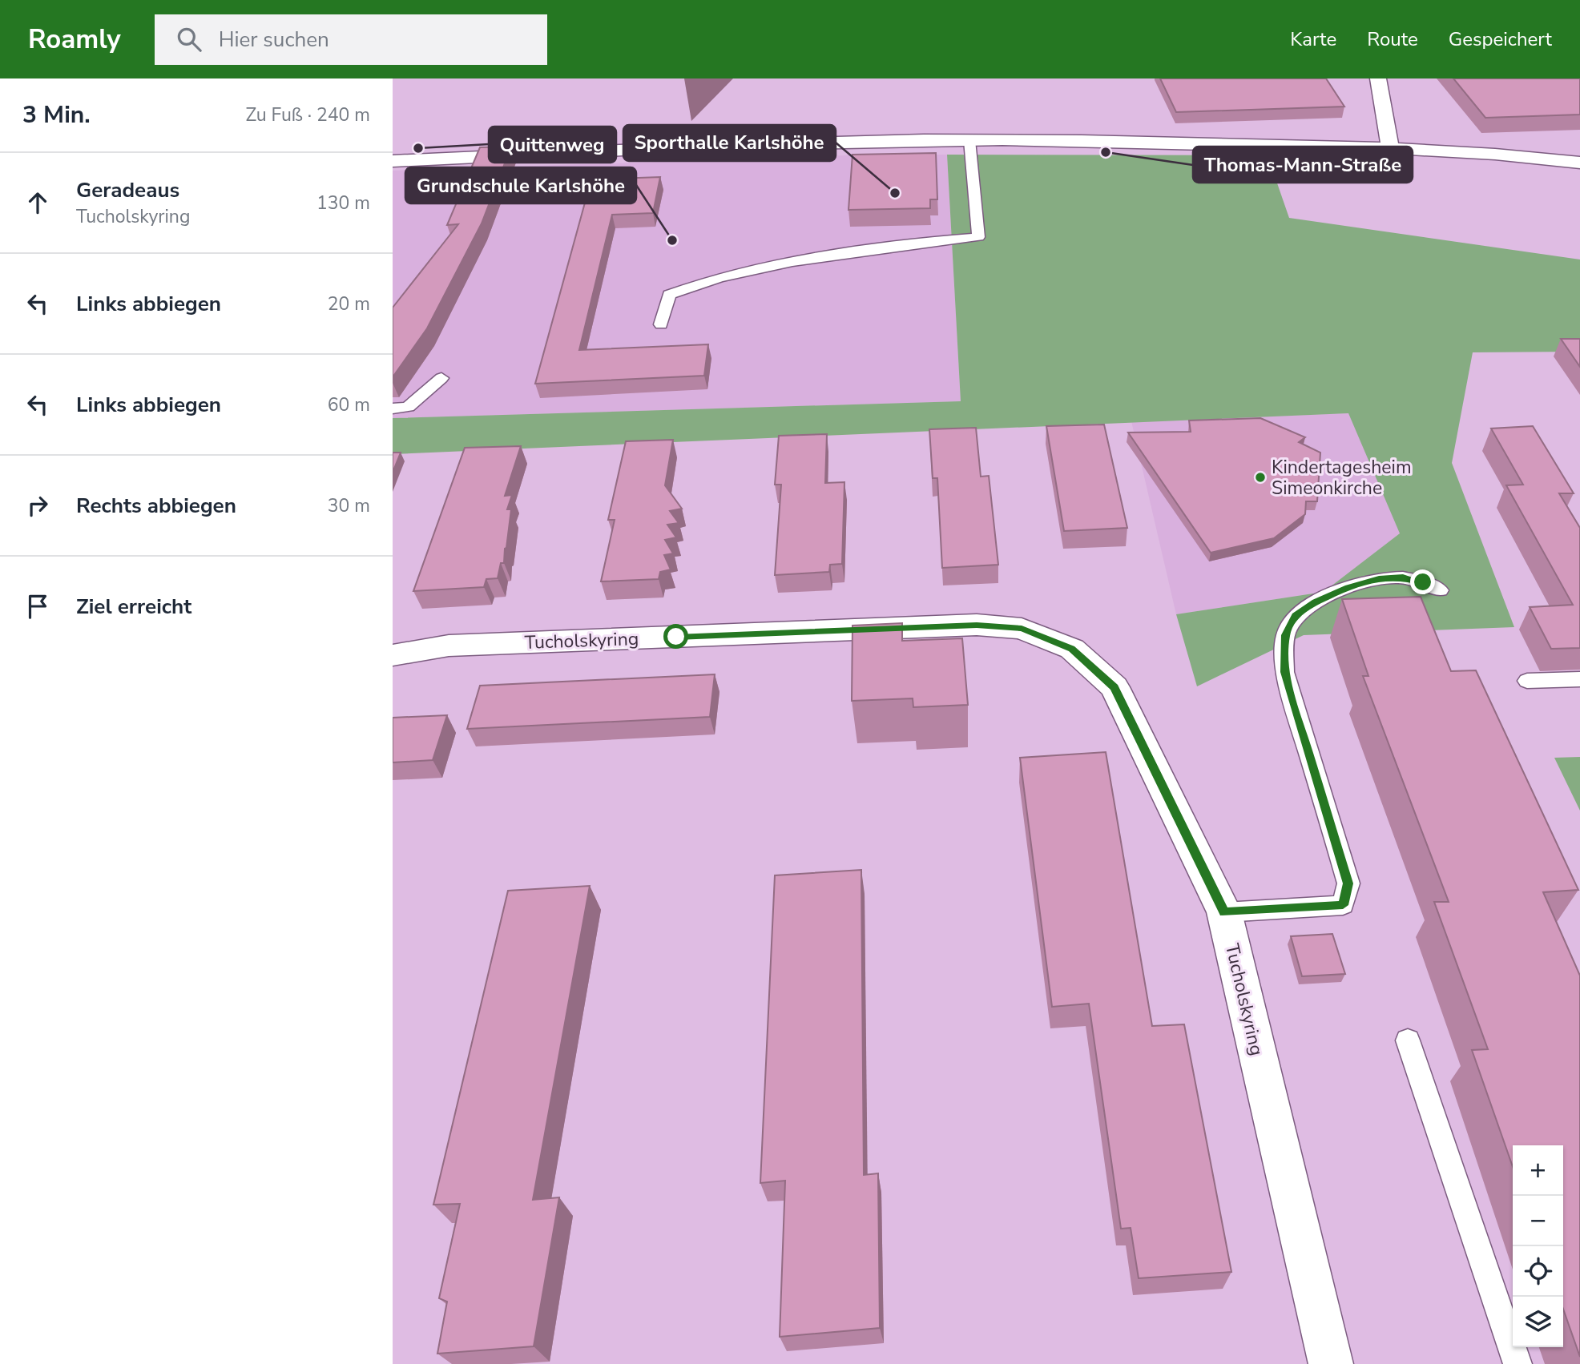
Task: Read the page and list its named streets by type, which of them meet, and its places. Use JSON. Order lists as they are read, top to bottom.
{
  "streets": {
    "street": ["Tucholskyring"]
  },
  "places": [
    "Quittenweg",
    "Thomas-Mann-Straße",
    "Sporthalle Karlshöhe",
    "Grundschule Karlshöhe",
    "Kindertagesheim Simeonkirche"
  ],
  "page": {
    "header": "Roamly",
    "search": "Hier suchen",
    "nav": ["Karte", "Route", "Gespeichert"],
    "heading": ["3 Min.", "Zu Fuß · 240 m"],
    "list": [
      ["Geradeaus", "Tucholskyring", "130 m"],
      ["Links abbiegen", "20 m"],
      ["Links abbiegen", "60 m"],
      ["Rechts abbiegen", "30 m"],
      "Ziel erreicht"
    ],
    "map_buttons": ["+", "−"]
  }
}
